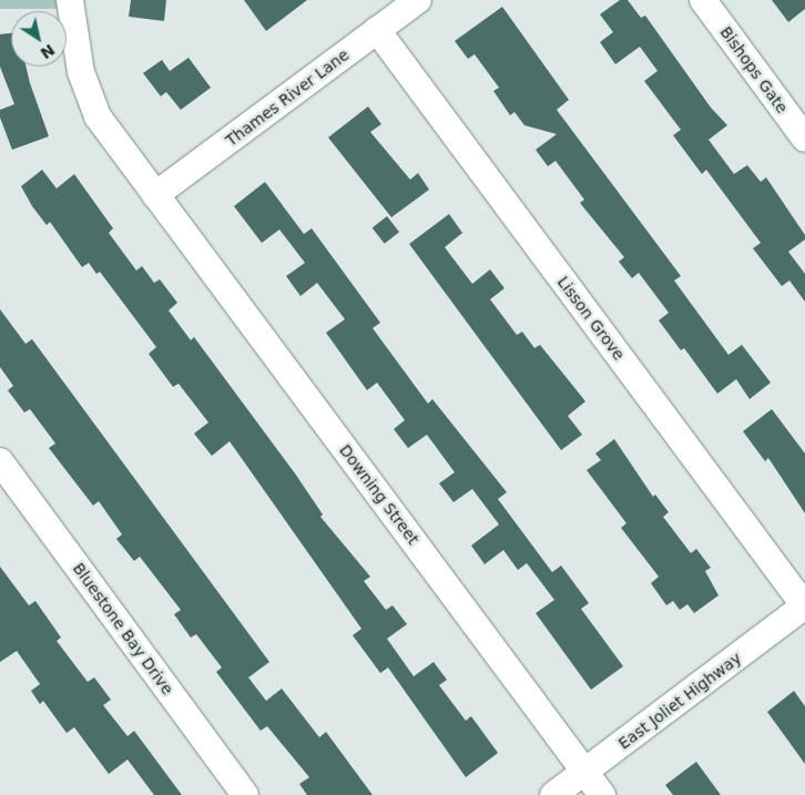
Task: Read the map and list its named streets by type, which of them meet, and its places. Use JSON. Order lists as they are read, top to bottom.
{
  "streets": {
    "street": [
      "Bishops Gate",
      "Thames River Lane",
      "Lisson Grove",
      "Downing Street",
      "Bluestone Bay Drive",
      "East Joliet Highway"
    ]
  },
  "crossings": [
    ["Thames River Lane", "Lisson Grove"],
    ["Thames River Lane", "Downing Street"],
    ["Lisson Grove", "East Joliet Highway"],
    ["Downing Street", "East Joliet Highway"]
  ],
  "north": "bottom right"
}
